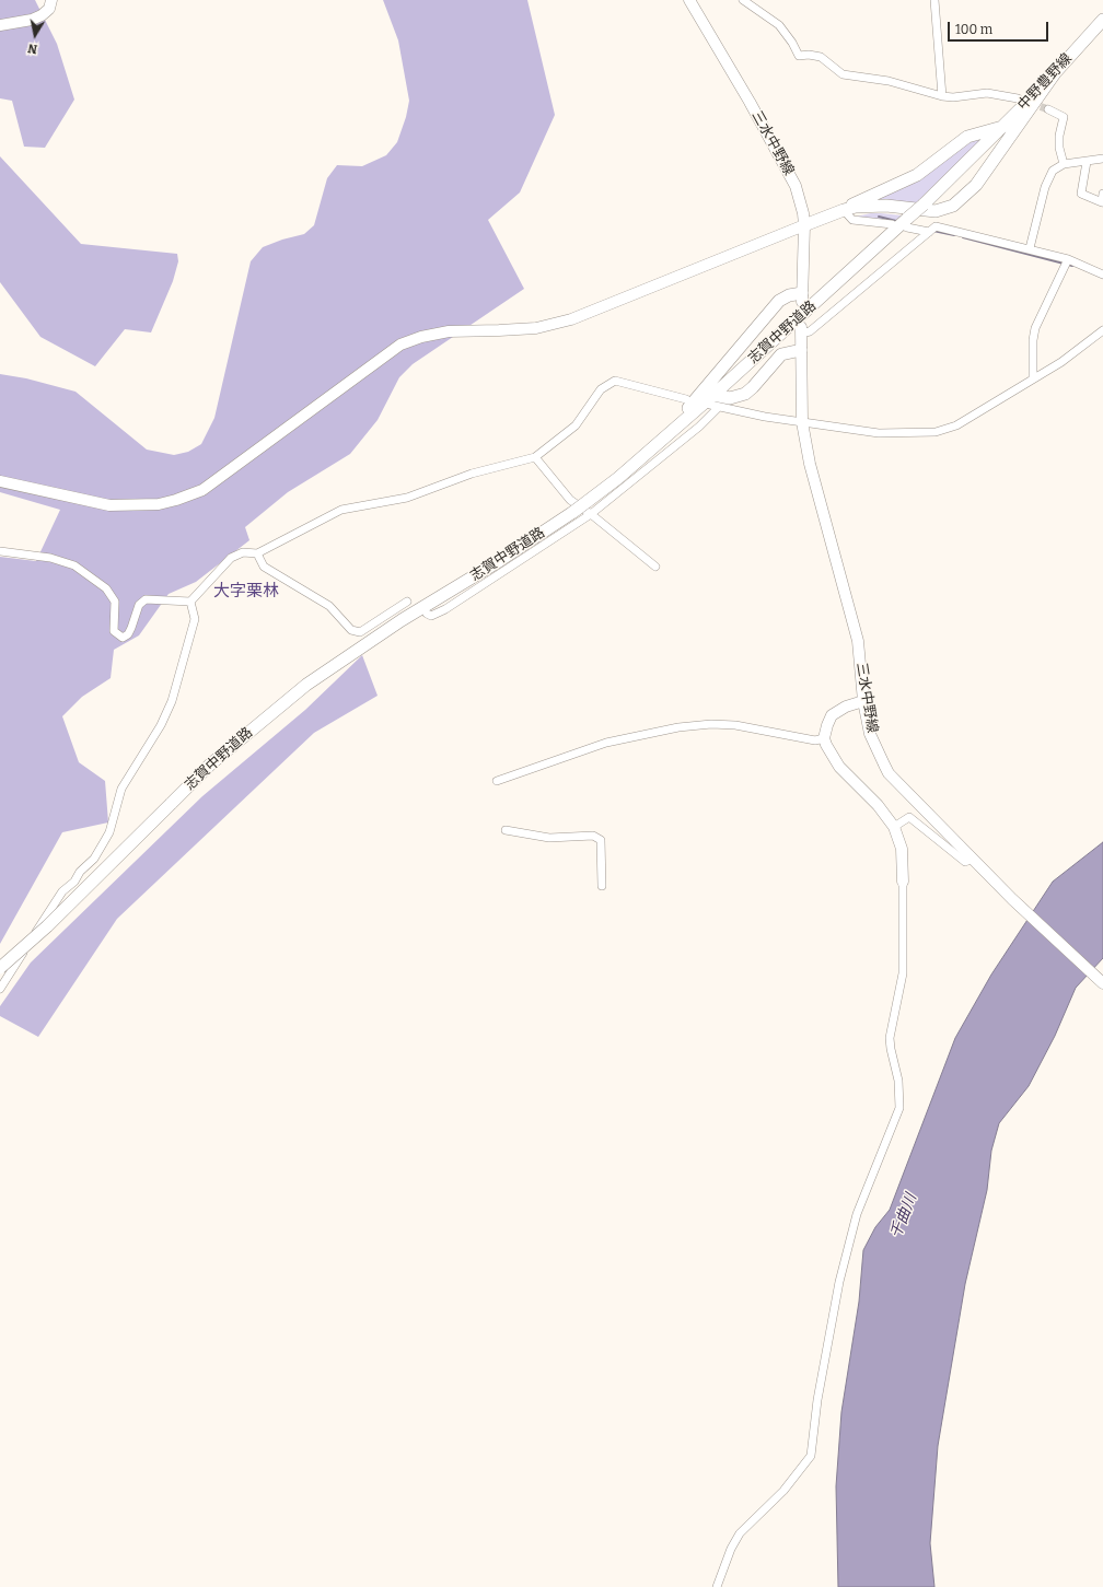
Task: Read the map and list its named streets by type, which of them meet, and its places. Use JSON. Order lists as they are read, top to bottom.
{
  "streets": {
    "main road": ["中野豊野線", "志賀中野道路"],
    "street": ["三水中野線"]
  },
  "crossings": [
    ["中野豊野線", "志賀中野道路"]
  ],
  "districts": ["大字栗林"],
  "water": ["千曲川"],
  "scale_bar": "100 m",
  "north": "bottom"
}
